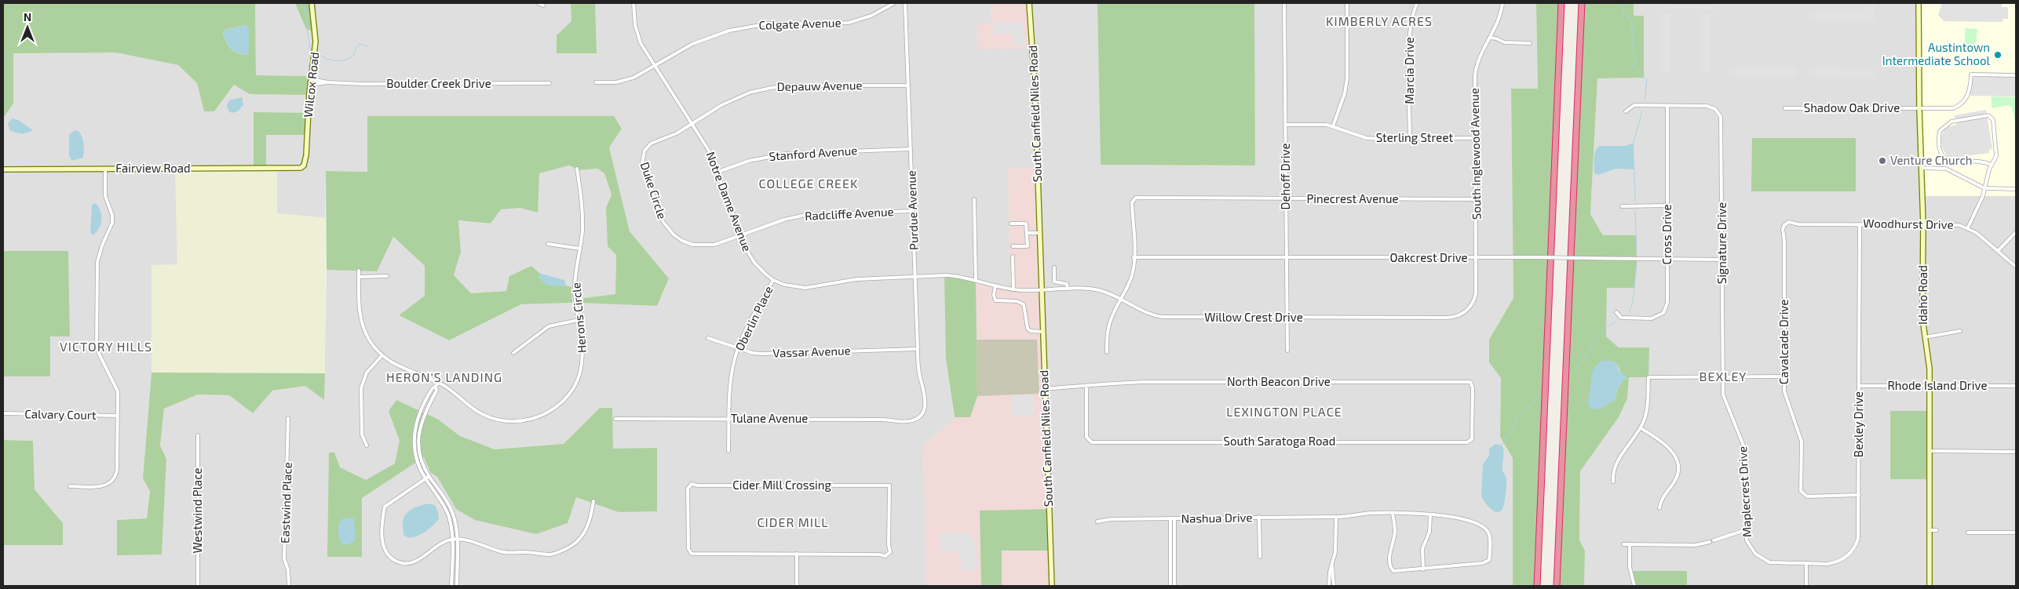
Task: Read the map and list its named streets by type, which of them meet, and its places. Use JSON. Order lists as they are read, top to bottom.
{
  "streets": {
    "street": [
      "Colgate Avenue",
      "Marcia Drive",
      "Boulder Creek Drive",
      "Wilcox Road",
      "Depauw Avenue",
      "Shadow Oak Drive",
      "South Canfield Niles Road",
      "Sterling Street",
      "Stanford Avenue",
      "South Inglewood Avenue",
      "Fairview Road",
      "Dehoff Drive",
      "Duke Circle",
      "Pinecrest Avenue",
      "Notre Dame Avenue",
      "Purdue Avenue",
      "Radcliffe Avenue",
      "Woodhurst Drive",
      "Cross Drive",
      "Signature Drive",
      "Oakcrest Drive",
      "Idaho Road",
      "Herons Circle",
      "Willow Crest Drive",
      "Oberlin Place",
      "Cavalcade Drive",
      "Vassar Avenue",
      "North Beacon Drive",
      "Rhode Island Drive",
      "Calvary Court",
      "Tulane Avenue",
      "Bexley Drive",
      "South Saratoga Road",
      "Cider Mill Crossing",
      "Maplecrest Drive",
      "Eastwind Place",
      "Westwind Place",
      "Nashua Drive"
    ]
  },
  "crossings": [
    ["Colgate Avenue", "Notre Dame Avenue"],
    ["Marcia Drive", "Sterling Street"],
    ["Boulder Creek Drive", "Wilcox Road"],
    ["Wilcox Road", "Fairview Road"],
    ["Depauw Avenue", "Duke Circle"],
    ["Depauw Avenue", "Notre Dame Avenue"],
    ["Depauw Avenue", "Purdue Avenue"],
    ["Shadow Oak Drive", "Idaho Road"],
    ["South Canfield Niles Road", "Notre Dame Avenue"],
    ["South Canfield Niles Road", "Willow Crest Drive"],
    ["South Canfield Niles Road", "North Beacon Drive"],
    ["Sterling Street", "South Inglewood Avenue"],
    ["Sterling Street", "Dehoff Drive"],
    ["Stanford Avenue", "Notre Dame Avenue"],
    ["Stanford Avenue", "Purdue Avenue"],
    ["South Inglewood Avenue", "Pinecrest Avenue"],
    ["South Inglewood Avenue", "Oakcrest Drive"],
    ["South Inglewood Avenue", "Willow Crest Drive"],
    ["Dehoff Drive", "Pinecrest Avenue"],
    ["Dehoff Drive", "Oakcrest Drive"],
    ["Dehoff Drive", "Willow Crest Drive"],
    ["Duke Circle", "Notre Dame Avenue"],
    ["Duke Circle", "Radcliffe Avenue"],
    ["Pinecrest Avenue", "Oakcrest Drive"],
    ["Notre Dame Avenue", "Purdue Avenue"],
    ["Notre Dame Avenue", "Radcliffe Avenue"],
    ["Notre Dame Avenue", "Willow Crest Drive"],
    ["Notre Dame Avenue", "Oberlin Place"],
    ["Purdue Avenue", "Radcliffe Avenue"],
    ["Purdue Avenue", "Vassar Avenue"],
    ["Purdue Avenue", "Tulane Avenue"],
    ["Woodhurst Drive", "Idaho Road"],
    ["Woodhurst Drive", "Cavalcade Drive"],
    ["Woodhurst Drive", "Bexley Drive"],
    ["Cross Drive", "Signature Drive"],
    ["Cross Drive", "Oakcrest Drive"],
    ["Signature Drive", "Oakcrest Drive"],
    ["Signature Drive", "Maplecrest Drive"],
    ["Idaho Road", "Rhode Island Drive"],
    ["Oberlin Place", "Vassar Avenue"],
    ["Oberlin Place", "Tulane Avenue"],
    ["Cavalcade Drive", "Bexley Drive"],
    ["North Beacon Drive", "South Saratoga Road"],
    ["Rhode Island Drive", "Bexley Drive"],
    ["Bexley Drive", "Maplecrest Drive"]
  ],
  "districts": [
    "KIMBERLY ACRES",
    "COLLEGE CREEK",
    "VICTORY HILLS",
    "BEXLEY",
    "HERON'S LANDING",
    "LEXINGTON PLACE",
    "CIDER MILL"
  ],
  "places": ["Austintown Intermediate School", "Venture Church"],
  "north": "top"
}
